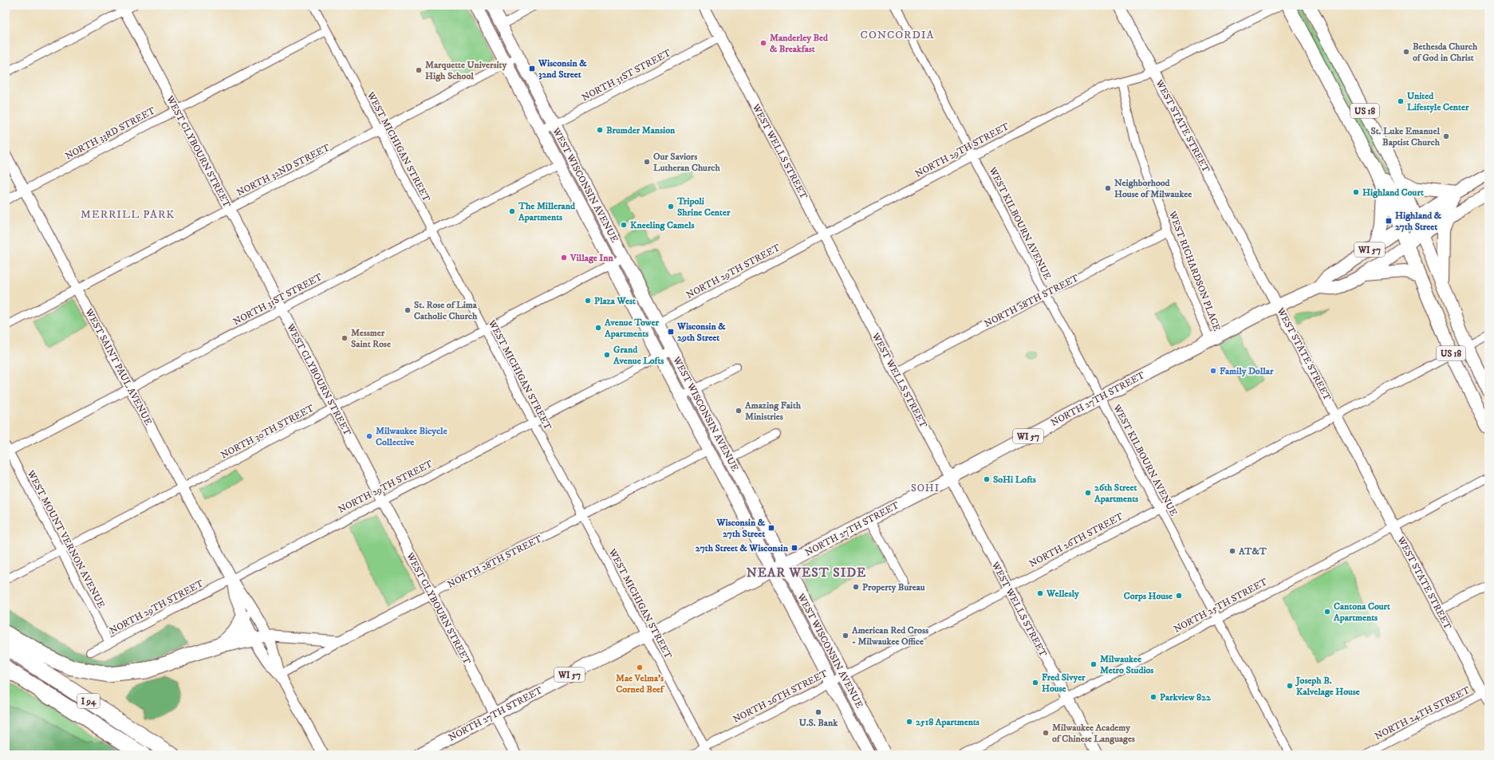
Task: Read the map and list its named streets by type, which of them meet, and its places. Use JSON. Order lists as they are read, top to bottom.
{
  "streets": {
    "highway": ["I 94"],
    "main road": [
      "US 18",
      "WEST WISCONSIN AVENUE",
      "WI 57",
      "NORTH 27TH STREET"
    ],
    "street": [
      "NORTH 31ST STREET",
      "WEST STATE STREET",
      "NORTH 33RD STREET",
      "WEST MICHIGAN STREET",
      "NORTH 29TH STREET",
      "WEST CLYBOURN STREET",
      "WEST WELLS STREET",
      "NORTH 32ND STREET",
      "WEST KILBOURN AVENUE",
      "WEST RICHARDSON PLACE",
      "NORTH 28TH STREET",
      "WEST SAINT PAUL AVENUE",
      "NORTH 30TH STREET",
      "WEST MOUNT VERNON AVENUE",
      "NORTH 26TH STREET",
      "NORTH 25TH STREET",
      "NORTH 24TH STREET"
    ]
  },
  "crossings": [
    ["NORTH 31ST STREET", "WEST MICHIGAN STREET"],
    ["NORTH 31ST STREET", "WEST CLYBOURN STREET"],
    ["NORTH 31ST STREET", "WEST WELLS STREET"],
    ["NORTH 31ST STREET", "WEST WISCONSIN AVENUE"],
    ["NORTH 31ST STREET", "WEST SAINT PAUL AVENUE"],
    ["NORTH 31ST STREET", "WEST MOUNT VERNON AVENUE"],
    ["US 18", "WI 57"],
    ["US 18", "NORTH 27TH STREET"],
    ["US 18", "NORTH 26TH STREET"],
    ["WEST STATE STREET", "NORTH 29TH STREET"],
    ["WEST STATE STREET", "NORTH 27TH STREET"],
    ["WEST STATE STREET", "NORTH 26TH STREET"],
    ["WEST STATE STREET", "NORTH 25TH STREET"],
    ["WEST STATE STREET", "NORTH 24TH STREET"],
    ["NORTH 33RD STREET", "WEST MICHIGAN STREET"],
    ["NORTH 33RD STREET", "WEST CLYBOURN STREET"],
    ["NORTH 33RD STREET", "WEST SAINT PAUL AVENUE"],
    ["WEST MICHIGAN STREET", "NORTH 29TH STREET"],
    ["WEST MICHIGAN STREET", "NORTH 32ND STREET"],
    ["WEST MICHIGAN STREET", "NORTH 28TH STREET"],
    ["WEST MICHIGAN STREET", "NORTH 27TH STREET"],
    ["WEST MICHIGAN STREET", "NORTH 30TH STREET"],
    ["WEST MICHIGAN STREET", "NORTH 26TH STREET"],
    ["NORTH 29TH STREET", "WEST CLYBOURN STREET"],
    ["NORTH 29TH STREET", "WEST WELLS STREET"],
    ["NORTH 29TH STREET", "WEST WISCONSIN AVENUE"],
    ["NORTH 29TH STREET", "WEST KILBOURN AVENUE"],
    ["NORTH 29TH STREET", "WEST RICHARDSON PLACE"],
    ["NORTH 29TH STREET", "WEST SAINT PAUL AVENUE"],
    ["NORTH 29TH STREET", "WEST MOUNT VERNON AVENUE"],
    ["WEST CLYBOURN STREET", "NORTH 32ND STREET"],
    ["WEST CLYBOURN STREET", "NORTH 28TH STREET"],
    ["WEST CLYBOURN STREET", "NORTH 27TH STREET"],
    ["WEST CLYBOURN STREET", "NORTH 30TH STREET"],
    ["WEST WELLS STREET", "NORTH 28TH STREET"],
    ["WEST WELLS STREET", "NORTH 27TH STREET"],
    ["WEST WELLS STREET", "NORTH 26TH STREET"],
    ["WEST WELLS STREET", "NORTH 25TH STREET"],
    ["NORTH 32ND STREET", "WEST WISCONSIN AVENUE"],
    ["NORTH 32ND STREET", "WEST SAINT PAUL AVENUE"],
    ["WEST WISCONSIN AVENUE", "NORTH 28TH STREET"],
    ["WEST WISCONSIN AVENUE", "NORTH 27TH STREET"],
    ["WEST WISCONSIN AVENUE", "NORTH 30TH STREET"],
    ["WEST WISCONSIN AVENUE", "NORTH 26TH STREET"],
    ["WEST KILBOURN AVENUE", "NORTH 28TH STREET"],
    ["WEST KILBOURN AVENUE", "NORTH 27TH STREET"],
    ["WEST KILBOURN AVENUE", "NORTH 26TH STREET"],
    ["WEST KILBOURN AVENUE", "NORTH 25TH STREET"],
    ["WI 57", "NORTH 27TH STREET"],
    ["WEST RICHARDSON PLACE", "NORTH 28TH STREET"],
    ["WEST RICHARDSON PLACE", "NORTH 27TH STREET"],
    ["NORTH 28TH STREET", "WEST SAINT PAUL AVENUE"],
    ["WEST SAINT PAUL AVENUE", "NORTH 30TH STREET"],
    ["NORTH 30TH STREET", "WEST MOUNT VERNON AVENUE"]
  ],
  "districts": [
    "CONCORDIA",
    "MERRILL PARK",
    "SOHI",
    "NEAR WEST SIDE"
  ],
  "places": {
    "other": [
      "Manderley Bed & Breakfast",
      "Bethesda Church of God in Christ",
      "Marquette University High School",
      "United Lifestyle Center",
      "Brumder Mansion",
      "St. Luke Emanuel Baptist Church",
      "Our Saviors Lutheran Church",
      "Neighborhood House of Milwaukee",
      "Highland Court",
      "Tripoli Shrine Center",
      "The Millerand Apartments",
      "Kneeling Camels",
      "Village Inn",
      "Plaza West",
      "St. Rose of Lima Catholic Church",
      "Avenue Tower Apartments",
      "Messmer Saint Rose",
      "Grand Avenue Lofts",
      "Family Dollar",
      "Amazing Faith Ministries",
      "Milwaukee Bicycle Collective",
      "SoHi Lofts",
      "26th Street Apartments",
      "AT&T",
      "Property Bureau",
      "Wellesly",
      "Corps House",
      "Cantona Court Apartments",
      "American Red Cross - Milwaukee Office",
      "Milwaukee Metro Studios",
      "Mae Velma’s Corned Beef",
      "Fred Sivyer House",
      "Joseph B. Kalvelage House",
      "Parkview 822",
      "U.S. Bank",
      "2518 Apartments",
      "Milwaukee Academy of Chinese Languages"
    ],
    "transit": [
      "Wisconsin & 32nd Street",
      "Highland & 27th Street",
      "Wisconsin & 29th Street",
      "Wisconsin & 27th Street",
      "27th Street & Wisconsin"
    ]
  }
}
